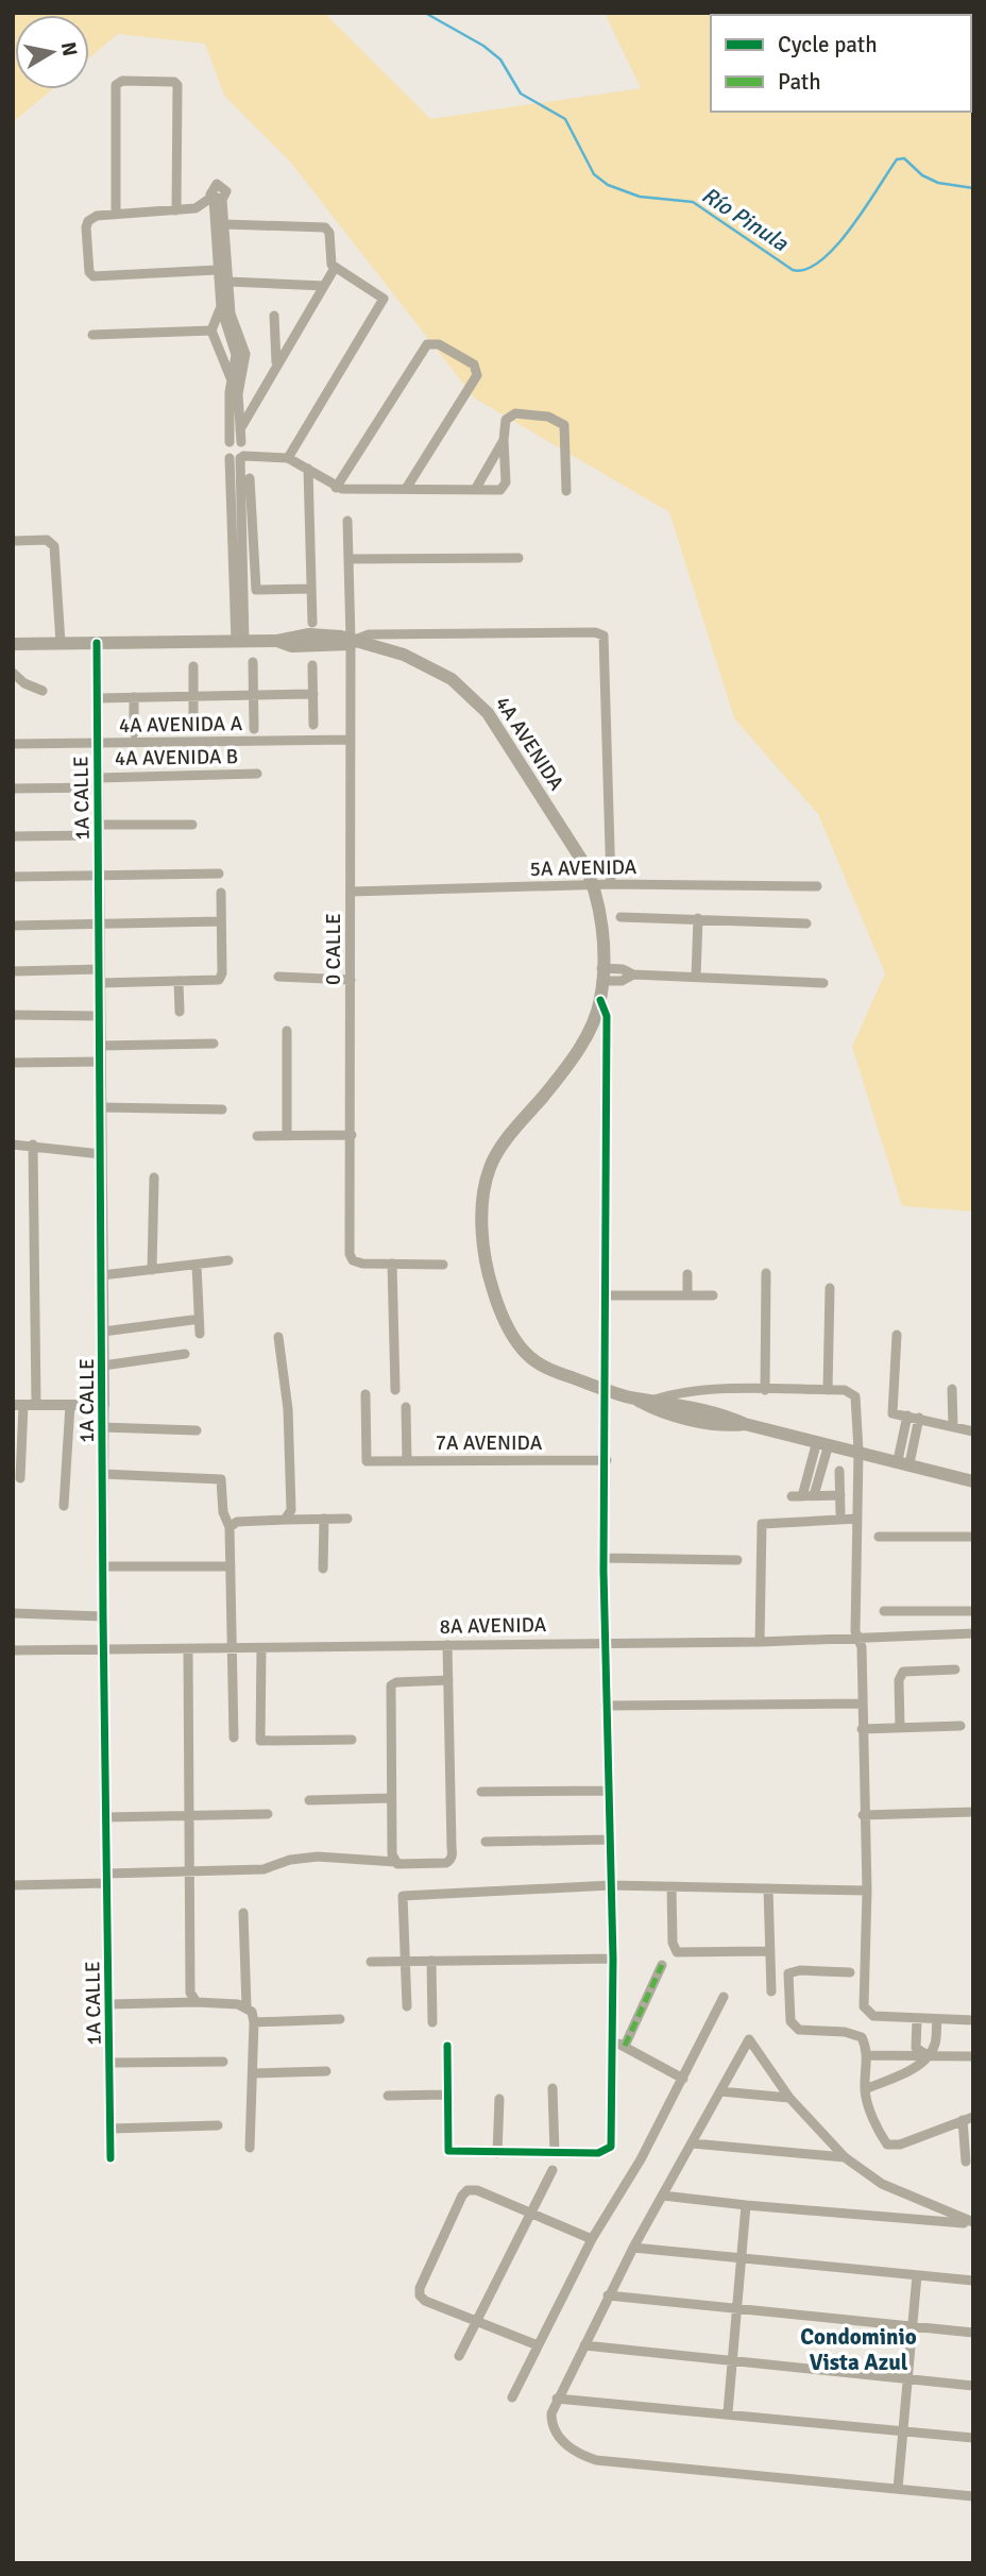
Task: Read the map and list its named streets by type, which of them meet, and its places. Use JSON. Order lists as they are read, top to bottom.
{
  "streets": {
    "main road": ["4A AVENIDA"],
    "street": [
      "4A AVENIDA A",
      "4A AVENIDA B",
      "1A CALLE",
      "5A AVENIDA",
      "0 CALLE",
      "7A AVENIDA",
      "8A AVENIDA"
    ]
  },
  "crossings": [
    ["4A AVENIDA A", "1A CALLE"],
    ["4A AVENIDA A", "0 CALLE"],
    ["4A AVENIDA", "1A CALLE"],
    ["4A AVENIDA", "5A AVENIDA"],
    ["4A AVENIDA", "0 CALLE"],
    ["4A AVENIDA B", "1A CALLE"],
    ["1A CALLE", "8A AVENIDA"],
    ["5A AVENIDA", "0 CALLE"]
  ],
  "districts": ["Condominio Vista Azul"],
  "water": ["Río Pinula"],
  "legend": ["Cycle path", "Path"],
  "north": "right"
}
